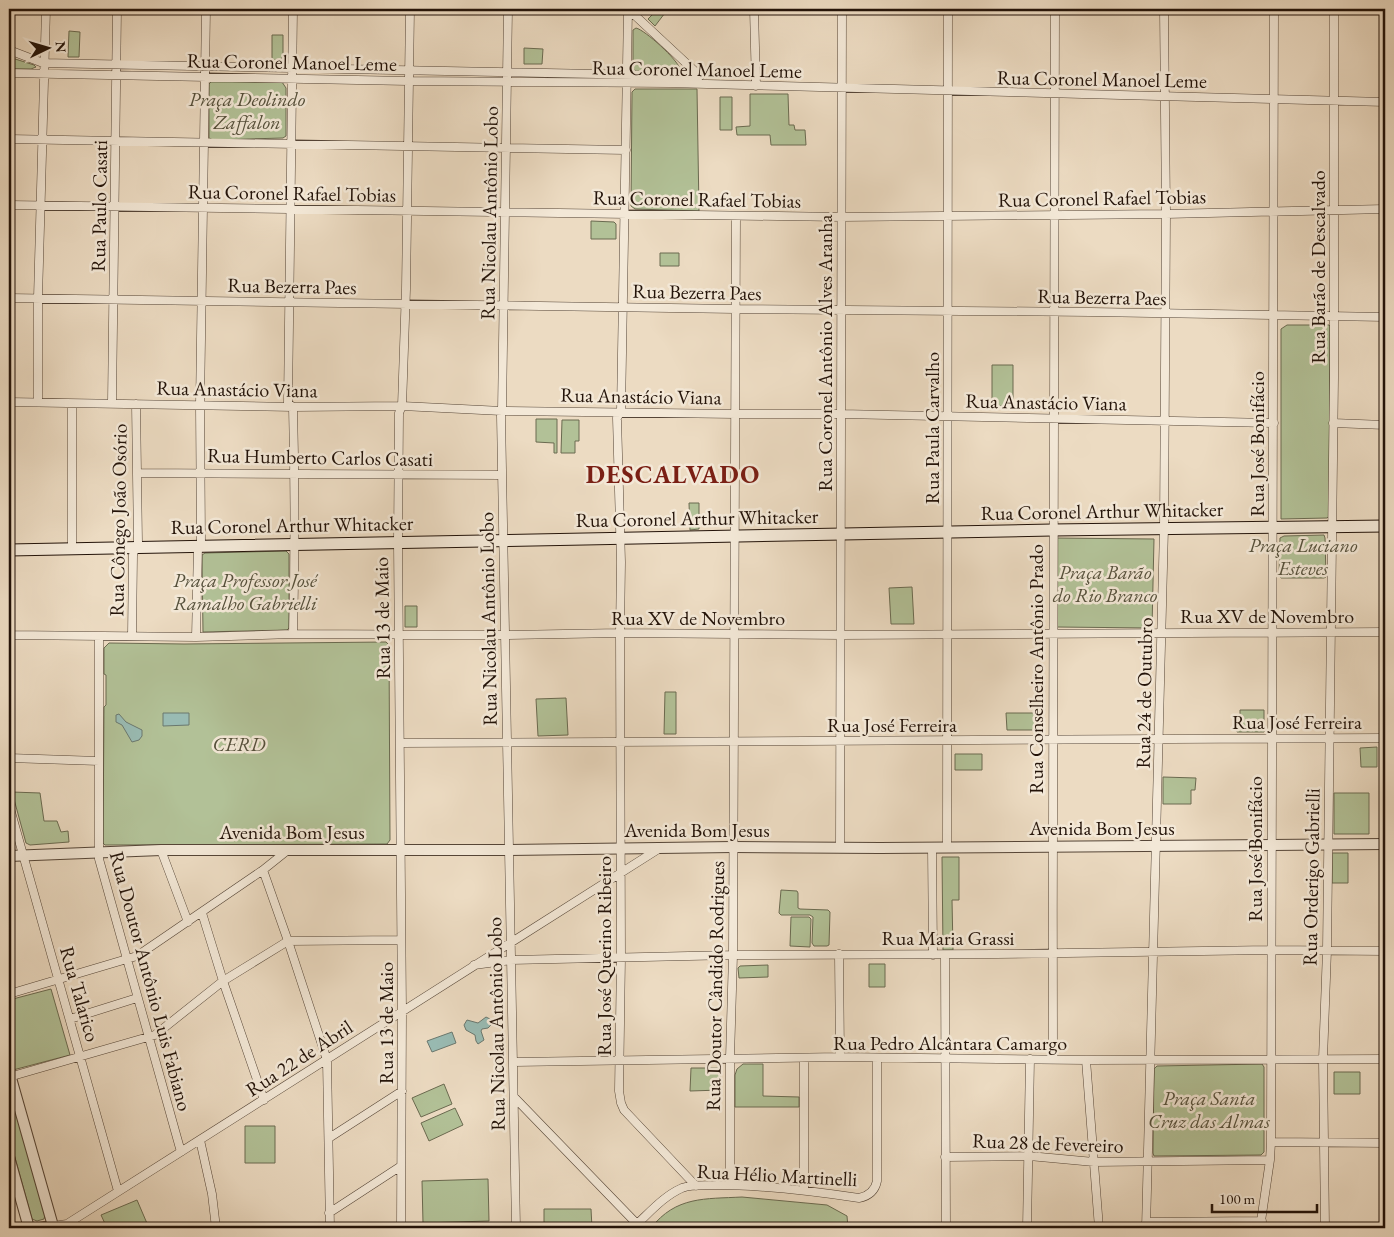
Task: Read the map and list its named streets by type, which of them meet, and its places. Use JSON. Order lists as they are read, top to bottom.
{
  "streets": {
    "main road": ["Rua Coronel Arthur Whitacker"],
    "street": [
      "Rua Coronel Manoel Leme",
      "Rua Coronel Rafael Tobias",
      "Rua Paulo Casati",
      "Rua Nicolau Antônio Lobo",
      "Rua Barão de Descalvado",
      "Rua Bezerra Paes",
      "Rua Coronel Antônio Alves Aranha",
      "Rua Anastácio Viana",
      "Rua Paula Carvalho",
      "Rua José Bonifácio",
      "Rua Humberto Carlos Casati",
      "Rua Cônego João Osório",
      "Rua XV de Novembro",
      "Rua 13 de Maio",
      "Rua Conselheiro Antônio Prado",
      "Rua 24 de Outubro",
      "Rua José Ferreira",
      "Avenida Bom Jesus",
      "Rua Orderigo Gabrielli",
      "Rua Maria Grassi",
      "Rua José Querino Ribeiro",
      "Rua Doutor Antônio Luis Fabiano",
      "Rua Doutor Cândido Rodrigues",
      "Rua Talarico",
      "Rua Pedro Alcântara Camargo",
      "Rua 22 de Abril",
      "Rua 28 de Fevereiro",
      "Rua Hélio Martinelli"
    ]
  },
  "crossings": [
    ["Rua Coronel Manoel Leme", "Rua Paulo Casati"],
    ["Rua Coronel Manoel Leme", "Rua Nicolau Antônio Lobo"],
    ["Rua Coronel Manoel Leme", "Rua Barão de Descalvado"],
    ["Rua Coronel Manoel Leme", "Rua Coronel Antônio Alves Aranha"],
    ["Rua Coronel Manoel Leme", "Rua Paula Carvalho"],
    ["Rua Coronel Manoel Leme", "Rua José Bonifácio"],
    ["Rua Coronel Manoel Leme", "Rua 13 de Maio"],
    ["Rua Coronel Manoel Leme", "Rua Conselheiro Antônio Prado"],
    ["Rua Coronel Manoel Leme", "Rua 24 de Outubro"],
    ["Rua Coronel Manoel Leme", "Rua José Querino Ribeiro"],
    ["Rua Coronel Rafael Tobias", "Rua Paulo Casati"],
    ["Rua Coronel Rafael Tobias", "Rua Nicolau Antônio Lobo"],
    ["Rua Coronel Rafael Tobias", "Rua Barão de Descalvado"],
    ["Rua Coronel Rafael Tobias", "Rua Coronel Antônio Alves Aranha"],
    ["Rua Coronel Rafael Tobias", "Rua Paula Carvalho"],
    ["Rua Coronel Rafael Tobias", "Rua José Bonifácio"],
    ["Rua Coronel Rafael Tobias", "Rua 13 de Maio"],
    ["Rua Coronel Rafael Tobias", "Rua Conselheiro Antônio Prado"],
    ["Rua Coronel Rafael Tobias", "Rua 24 de Outubro"],
    ["Rua Coronel Rafael Tobias", "Rua José Querino Ribeiro"],
    ["Rua Coronel Rafael Tobias", "Rua Doutor Cândido Rodrigues"],
    ["Rua Paulo Casati", "Rua Bezerra Paes"],
    ["Rua Paulo Casati", "Rua Anastácio Viana"],
    ["Rua Nicolau Antônio Lobo", "Rua Bezerra Paes"],
    ["Rua Nicolau Antônio Lobo", "Rua Anastácio Viana"],
    ["Rua Nicolau Antônio Lobo", "Rua Humberto Carlos Casati"],
    ["Rua Nicolau Antônio Lobo", "Rua Coronel Arthur Whitacker"],
    ["Rua Nicolau Antônio Lobo", "Rua XV de Novembro"],
    ["Rua Nicolau Antônio Lobo", "Rua José Ferreira"],
    ["Rua Nicolau Antônio Lobo", "Avenida Bom Jesus"],
    ["Rua Nicolau Antônio Lobo", "Rua Maria Grassi"],
    ["Rua Nicolau Antônio Lobo", "Rua Pedro Alcântara Camargo"],
    ["Rua Nicolau Antônio Lobo", "Rua 22 de Abril"],
    ["Rua Barão de Descalvado", "Rua Bezerra Paes"],
    ["Rua Barão de Descalvado", "Rua Coronel Arthur Whitacker"],
    ["Rua Barão de Descalvado", "Rua Orderigo Gabrielli"],
    ["Rua Bezerra Paes", "Rua Coronel Antônio Alves Aranha"],
    ["Rua Bezerra Paes", "Rua Paula Carvalho"],
    ["Rua Bezerra Paes", "Rua José Bonifácio"],
    ["Rua Bezerra Paes", "Rua 13 de Maio"],
    ["Rua Bezerra Paes", "Rua Conselheiro Antônio Prado"],
    ["Rua Bezerra Paes", "Rua 24 de Outubro"],
    ["Rua Bezerra Paes", "Rua José Querino Ribeiro"],
    ["Rua Bezerra Paes", "Rua Doutor Cândido Rodrigues"],
    ["Rua Coronel Antônio Alves Aranha", "Rua Anastácio Viana"],
    ["Rua Coronel Antônio Alves Aranha", "Rua Coronel Arthur Whitacker"],
    ["Rua Coronel Antônio Alves Aranha", "Rua XV de Novembro"],
    ["Rua Coronel Antônio Alves Aranha", "Rua José Ferreira"],
    ["Rua Coronel Antônio Alves Aranha", "Avenida Bom Jesus"],
    ["Rua Anastácio Viana", "Rua Paula Carvalho"],
    ["Rua Anastácio Viana", "Rua José Bonifácio"],
    ["Rua Anastácio Viana", "Rua Cônego João Osório"],
    ["Rua Anastácio Viana", "Rua 13 de Maio"],
    ["Rua Anastácio Viana", "Rua Conselheiro Antônio Prado"],
    ["Rua Anastácio Viana", "Rua 24 de Outubro"],
    ["Rua Anastácio Viana", "Rua José Querino Ribeiro"],
    ["Rua Anastácio Viana", "Rua Doutor Cândido Rodrigues"],
    ["Rua Paula Carvalho", "Rua Coronel Arthur Whitacker"],
    ["Rua Paula Carvalho", "Rua XV de Novembro"],
    ["Rua Paula Carvalho", "Rua José Ferreira"],
    ["Rua Paula Carvalho", "Avenida Bom Jesus"],
    ["Rua José Bonifácio", "Rua Coronel Arthur Whitacker"],
    ["Rua José Bonifácio", "Rua XV de Novembro"],
    ["Rua José Bonifácio", "Rua José Ferreira"],
    ["Rua José Bonifácio", "Avenida Bom Jesus"],
    ["Rua José Bonifácio", "Rua Maria Grassi"],
    ["Rua José Bonifácio", "Rua Pedro Alcântara Camargo"],
    ["Rua José Bonifácio", "Rua 28 de Fevereiro"],
    ["Rua Humberto Carlos Casati", "Rua Cônego João Osório"],
    ["Rua Humberto Carlos Casati", "Rua 13 de Maio"],
    ["Rua Coronel Arthur Whitacker", "Rua Cônego João Osório"],
    ["Rua Coronel Arthur Whitacker", "Rua 13 de Maio"],
    ["Rua Coronel Arthur Whitacker", "Rua Conselheiro Antônio Prado"],
    ["Rua Coronel Arthur Whitacker", "Rua 24 de Outubro"],
    ["Rua Coronel Arthur Whitacker", "Rua Orderigo Gabrielli"],
    ["Rua Coronel Arthur Whitacker", "Rua José Querino Ribeiro"],
    ["Rua Coronel Arthur Whitacker", "Rua Doutor Cândido Rodrigues"],
    ["Rua Cônego João Osório", "Rua XV de Novembro"],
    ["Rua XV de Novembro", "Rua 13 de Maio"],
    ["Rua XV de Novembro", "Rua Conselheiro Antônio Prado"],
    ["Rua XV de Novembro", "Rua 24 de Outubro"],
    ["Rua XV de Novembro", "Rua Orderigo Gabrielli"],
    ["Rua XV de Novembro", "Rua José Querino Ribeiro"],
    ["Rua XV de Novembro", "Rua Doutor Antônio Luis Fabiano"],
    ["Rua XV de Novembro", "Rua Doutor Cândido Rodrigues"],
    ["Rua 13 de Maio", "Rua José Ferreira"],
    ["Rua 13 de Maio", "Avenida Bom Jesus"],
    ["Rua 13 de Maio", "Rua 22 de Abril"],
    ["Rua Conselheiro Antônio Prado", "Rua José Ferreira"],
    ["Rua Conselheiro Antônio Prado", "Avenida Bom Jesus"],
    ["Rua Conselheiro Antônio Prado", "Rua Maria Grassi"],
    ["Rua Conselheiro Antônio Prado", "Rua Pedro Alcântara Camargo"],
    ["Rua 24 de Outubro", "Rua José Ferreira"],
    ["Rua 24 de Outubro", "Avenida Bom Jesus"],
    ["Rua 24 de Outubro", "Rua Maria Grassi"],
    ["Rua 24 de Outubro", "Rua Pedro Alcântara Camargo"],
    ["Rua 24 de Outubro", "Rua 28 de Fevereiro"],
    ["Rua José Ferreira", "Rua Orderigo Gabrielli"],
    ["Rua José Ferreira", "Rua José Querino Ribeiro"],
    ["Rua José Ferreira", "Rua Doutor Cândido Rodrigues"],
    ["Avenida Bom Jesus", "Rua Orderigo Gabrielli"],
    ["Avenida Bom Jesus", "Rua José Querino Ribeiro"],
    ["Avenida Bom Jesus", "Rua Doutor Antônio Luis Fabiano"],
    ["Avenida Bom Jesus", "Rua Doutor Cândido Rodrigues"],
    ["Avenida Bom Jesus", "Rua Talarico"],
    ["Avenida Bom Jesus", "Rua 22 de Abril"],
    ["Rua Orderigo Gabrielli", "Rua Maria Grassi"],
    ["Rua Orderigo Gabrielli", "Rua Pedro Alcântara Camargo"],
    ["Rua Maria Grassi", "Rua José Querino Ribeiro"],
    ["Rua Maria Grassi", "Rua Doutor Cândido Rodrigues"],
    ["Rua Maria Grassi", "Rua 22 de Abril"],
    ["Rua José Querino Ribeiro", "Rua Pedro Alcântara Camargo"],
    ["Rua José Querino Ribeiro", "Rua 22 de Abril"],
    ["Rua José Querino Ribeiro", "Rua Hélio Martinelli"],
    ["Rua Doutor Antônio Luis Fabiano", "Rua 22 de Abril"],
    ["Rua Doutor Cândido Rodrigues", "Rua Pedro Alcântara Camargo"],
    ["Rua Doutor Cândido Rodrigues", "Rua Hélio Martinelli"],
    ["Rua Talarico", "Rua 22 de Abril"],
    ["Rua Pedro Alcântara Camargo", "Rua Hélio Martinelli"]
  ],
  "districts": ["DESCALVADO"],
  "parks": [
    "Praça Deolindo Zaffalon",
    "Praça Luciano Esteves",
    "Praça Barão do Rio Branco",
    "Praça Professor José Ramalho Gabrielli",
    "CERD",
    "Praça Santa Cruz das Almas"
  ],
  "scale_bar": "100 m",
  "north": "right"
}
